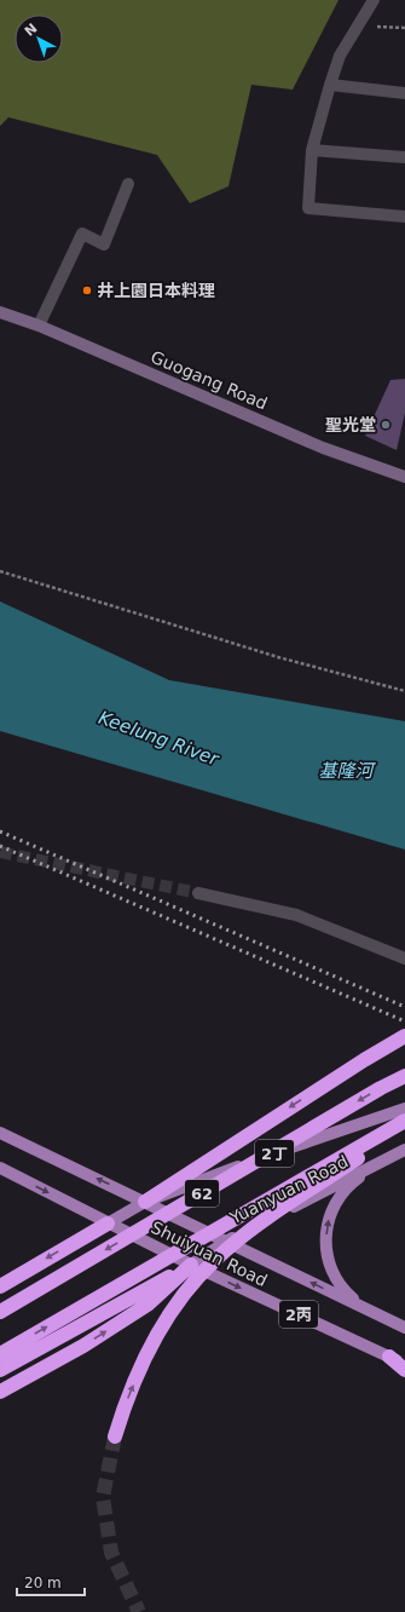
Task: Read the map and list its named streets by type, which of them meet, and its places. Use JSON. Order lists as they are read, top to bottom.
{
  "streets": {
    "highway": ["62"],
    "main road": [
      "2丁",
      "Yuanyuan Road",
      "Shuiyuan Road",
      "2丙"
    ],
    "street": ["Guogang Road"]
  },
  "crossings": [
    ["Yuanyuan Road", "Shuiyuan Road"]
  ],
  "water": ["Keelung River", "基隆河"],
  "places": ["井上園日本料理", "聖光堂"],
  "scale_bar": "20 m",
  "north": "top left"
}
